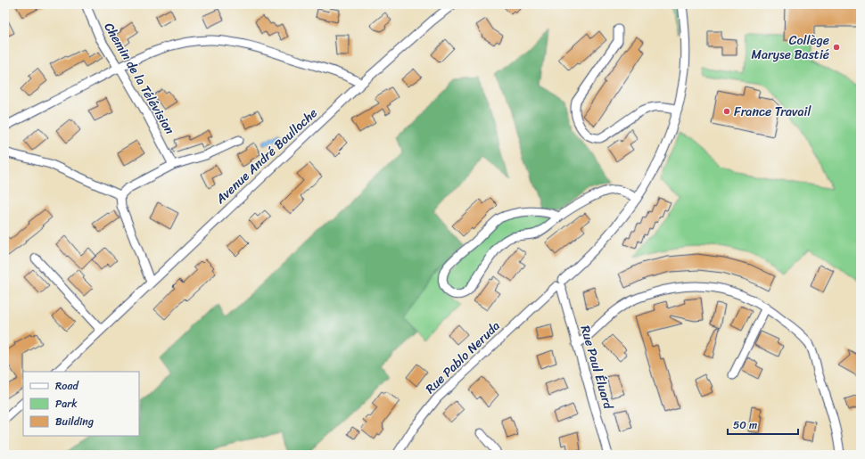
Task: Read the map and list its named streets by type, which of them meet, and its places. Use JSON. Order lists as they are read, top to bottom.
{
  "streets": {
    "street": [
      "Chemin de la Télévision",
      "Avenue André Boulloche",
      "Rue Pablo Neruda",
      "Rue Paul Éluard"
    ]
  },
  "crossings": [
    ["Rue Pablo Neruda", "Rue Paul Éluard"]
  ],
  "places": ["Collège Maryse Bastié", "France Travail"],
  "legend": ["Road", "Park", "Building"],
  "scale_bar": "50 m"
}
